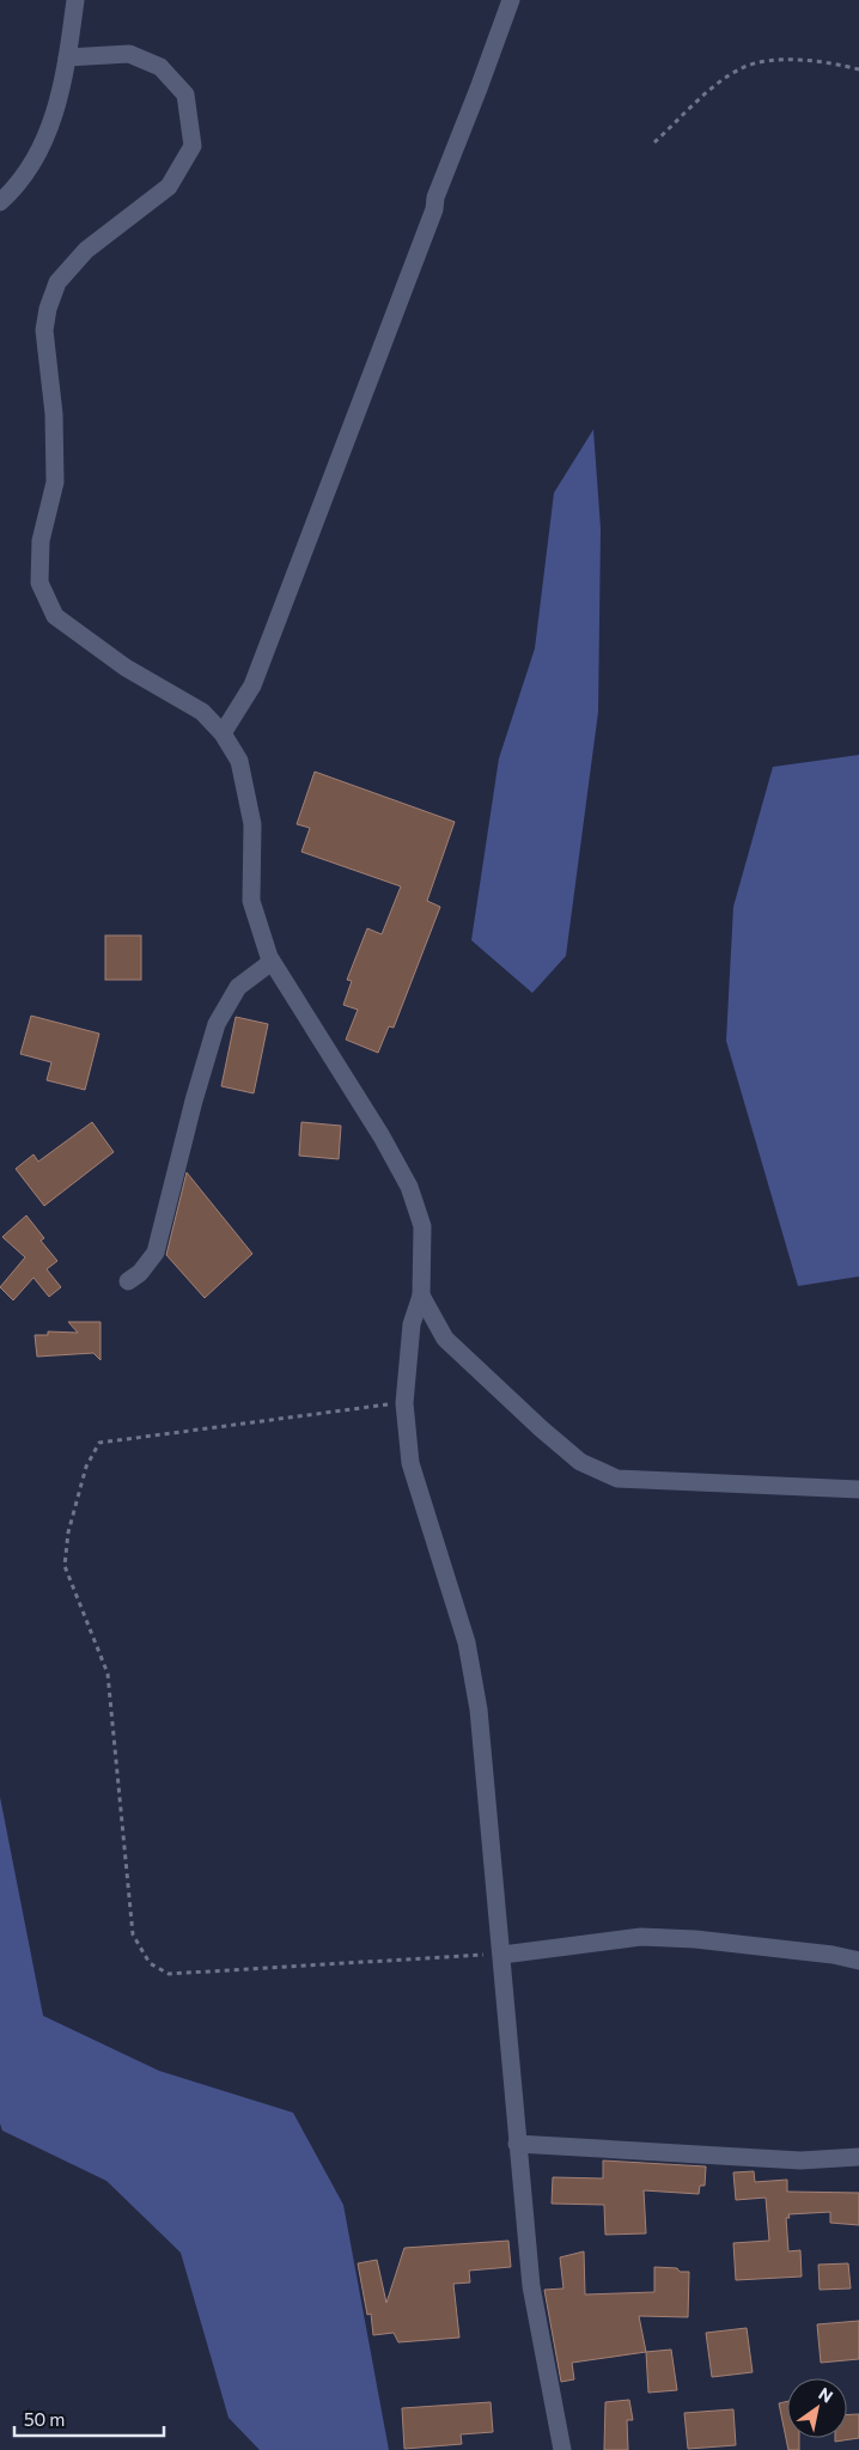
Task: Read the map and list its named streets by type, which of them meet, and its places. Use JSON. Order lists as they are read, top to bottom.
{
  "scale_bar": "50 m",
  "north": "top right"
}
